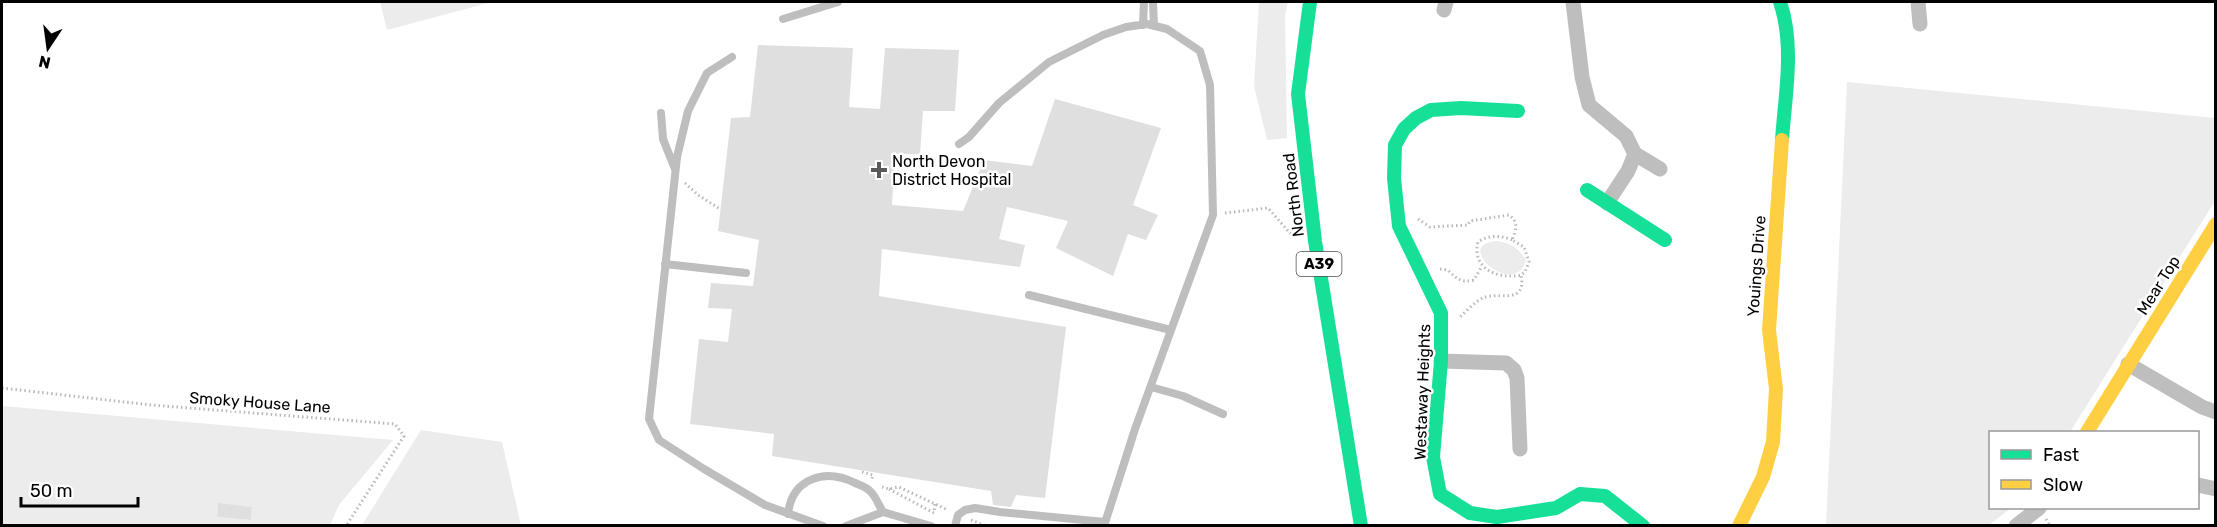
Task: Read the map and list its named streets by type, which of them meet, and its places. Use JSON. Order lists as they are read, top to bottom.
{
  "streets": {
    "street": [
      "North Road",
      "A39",
      "Youings Drive",
      "Mear Top",
      "Westaway Heights"
    ],
    "path": ["Smoky House Lane"]
  },
  "places": {
    "health": ["North Devon District Hospital"]
  },
  "legend": ["Fast", "Slow"],
  "scale_bar": "50 m",
  "north": "bottom"
}
